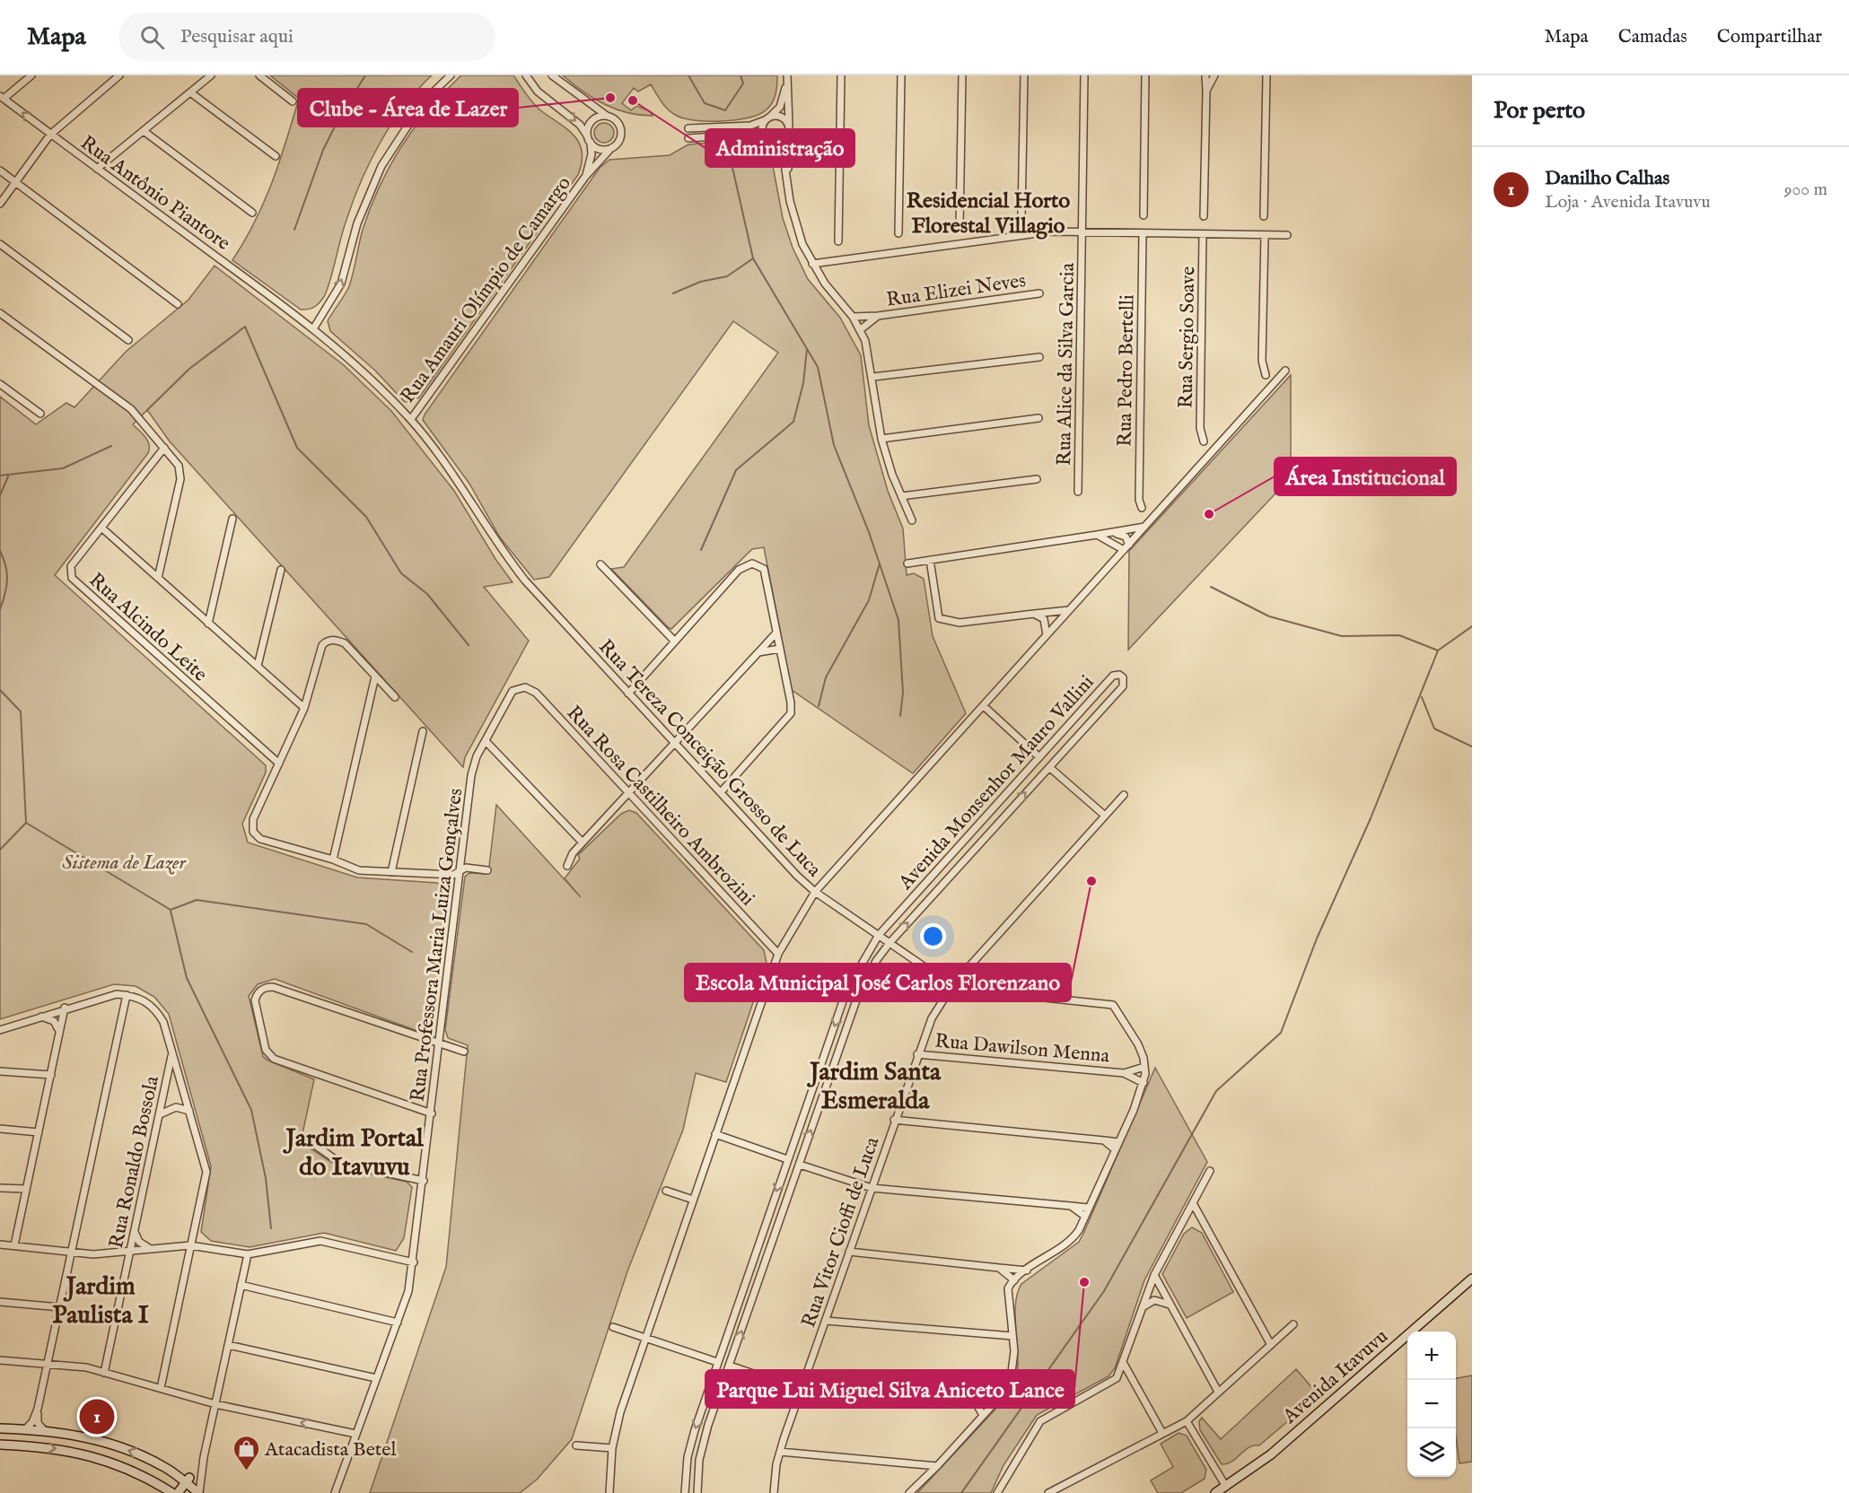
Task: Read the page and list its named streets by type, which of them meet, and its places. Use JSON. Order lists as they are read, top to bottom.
{
  "streets": {
    "main road": ["Avenida Itavuvu"],
    "street": [
      "Rua Antônio Piantore",
      "Rua Amauri Olímpio de Camargo",
      "Rua Elizei Neves",
      "Rua Sergio Soave",
      "Rua Alice da Silva Garcia",
      "Rua Pedro Bertelli",
      "Rua Alcindo Leite",
      "Rua Tereza Conceição Grosso de Luca",
      "Avenida Monsenhor Mauro Vallini",
      "Rua Rosa Castilheiro Ambrozini",
      "Rua Professora Maria Luiza Gonçalves",
      "Rua Dawilson Menna",
      "Rua Ronaldo Bossola",
      "Rua Vitor Cioffi de Luca"
    ]
  },
  "crossings": [
    ["Rua Antônio Piantore", "Rua Amauri Olímpio de Camargo"],
    ["Rua Antônio Piantore", "Rua Tereza Conceição Grosso de Luca"],
    ["Rua Amauri Olímpio de Camargo", "Rua Tereza Conceição Grosso de Luca"],
    ["Rua Tereza Conceição Grosso de Luca", "Avenida Monsenhor Mauro Vallini"],
    ["Rua Tereza Conceição Grosso de Luca", "Rua Dawilson Menna"],
    ["Rua Tereza Conceição Grosso de Luca", "Rua Vitor Cioffi de Luca"],
    ["Rua Rosa Castilheiro Ambrozini", "Rua Professora Maria Luiza Gonçalves"],
    ["Rua Dawilson Menna", "Rua Vitor Cioffi de Luca"]
  ],
  "districts": [
    "Residencial Horto Florestal Villagio",
    "Jardim Santa Esmeralda",
    "Jardim Portal do Itavuvu",
    "Jardim Paulista I"
  ],
  "parks": ["Sistema de Lazer"],
  "places": {
    "other": [
      "Clube - Área de Lazer",
      "Administração",
      "Área Institucional",
      "Escola Municipal José Carlos Florenzano",
      "Parque Lui Miguel Silva Aniceto Lance"
    ],
    "shop": ["Atacadista Betel"]
  },
  "page": {
    "header": "Mapa",
    "search": "Pesquisar aqui",
    "nav": ["Mapa", "Camadas", "Compartilhar"],
    "heading": "Por perto",
    "list": [
      {
        "mark": "1",
        "name": "Danilho Calhas",
        "note": "Loja · Avenida Itavuvu",
        "value": "900 m"
      }
    ],
    "map_buttons": ["+", "−"],
    "pins": "1"
  }
}
